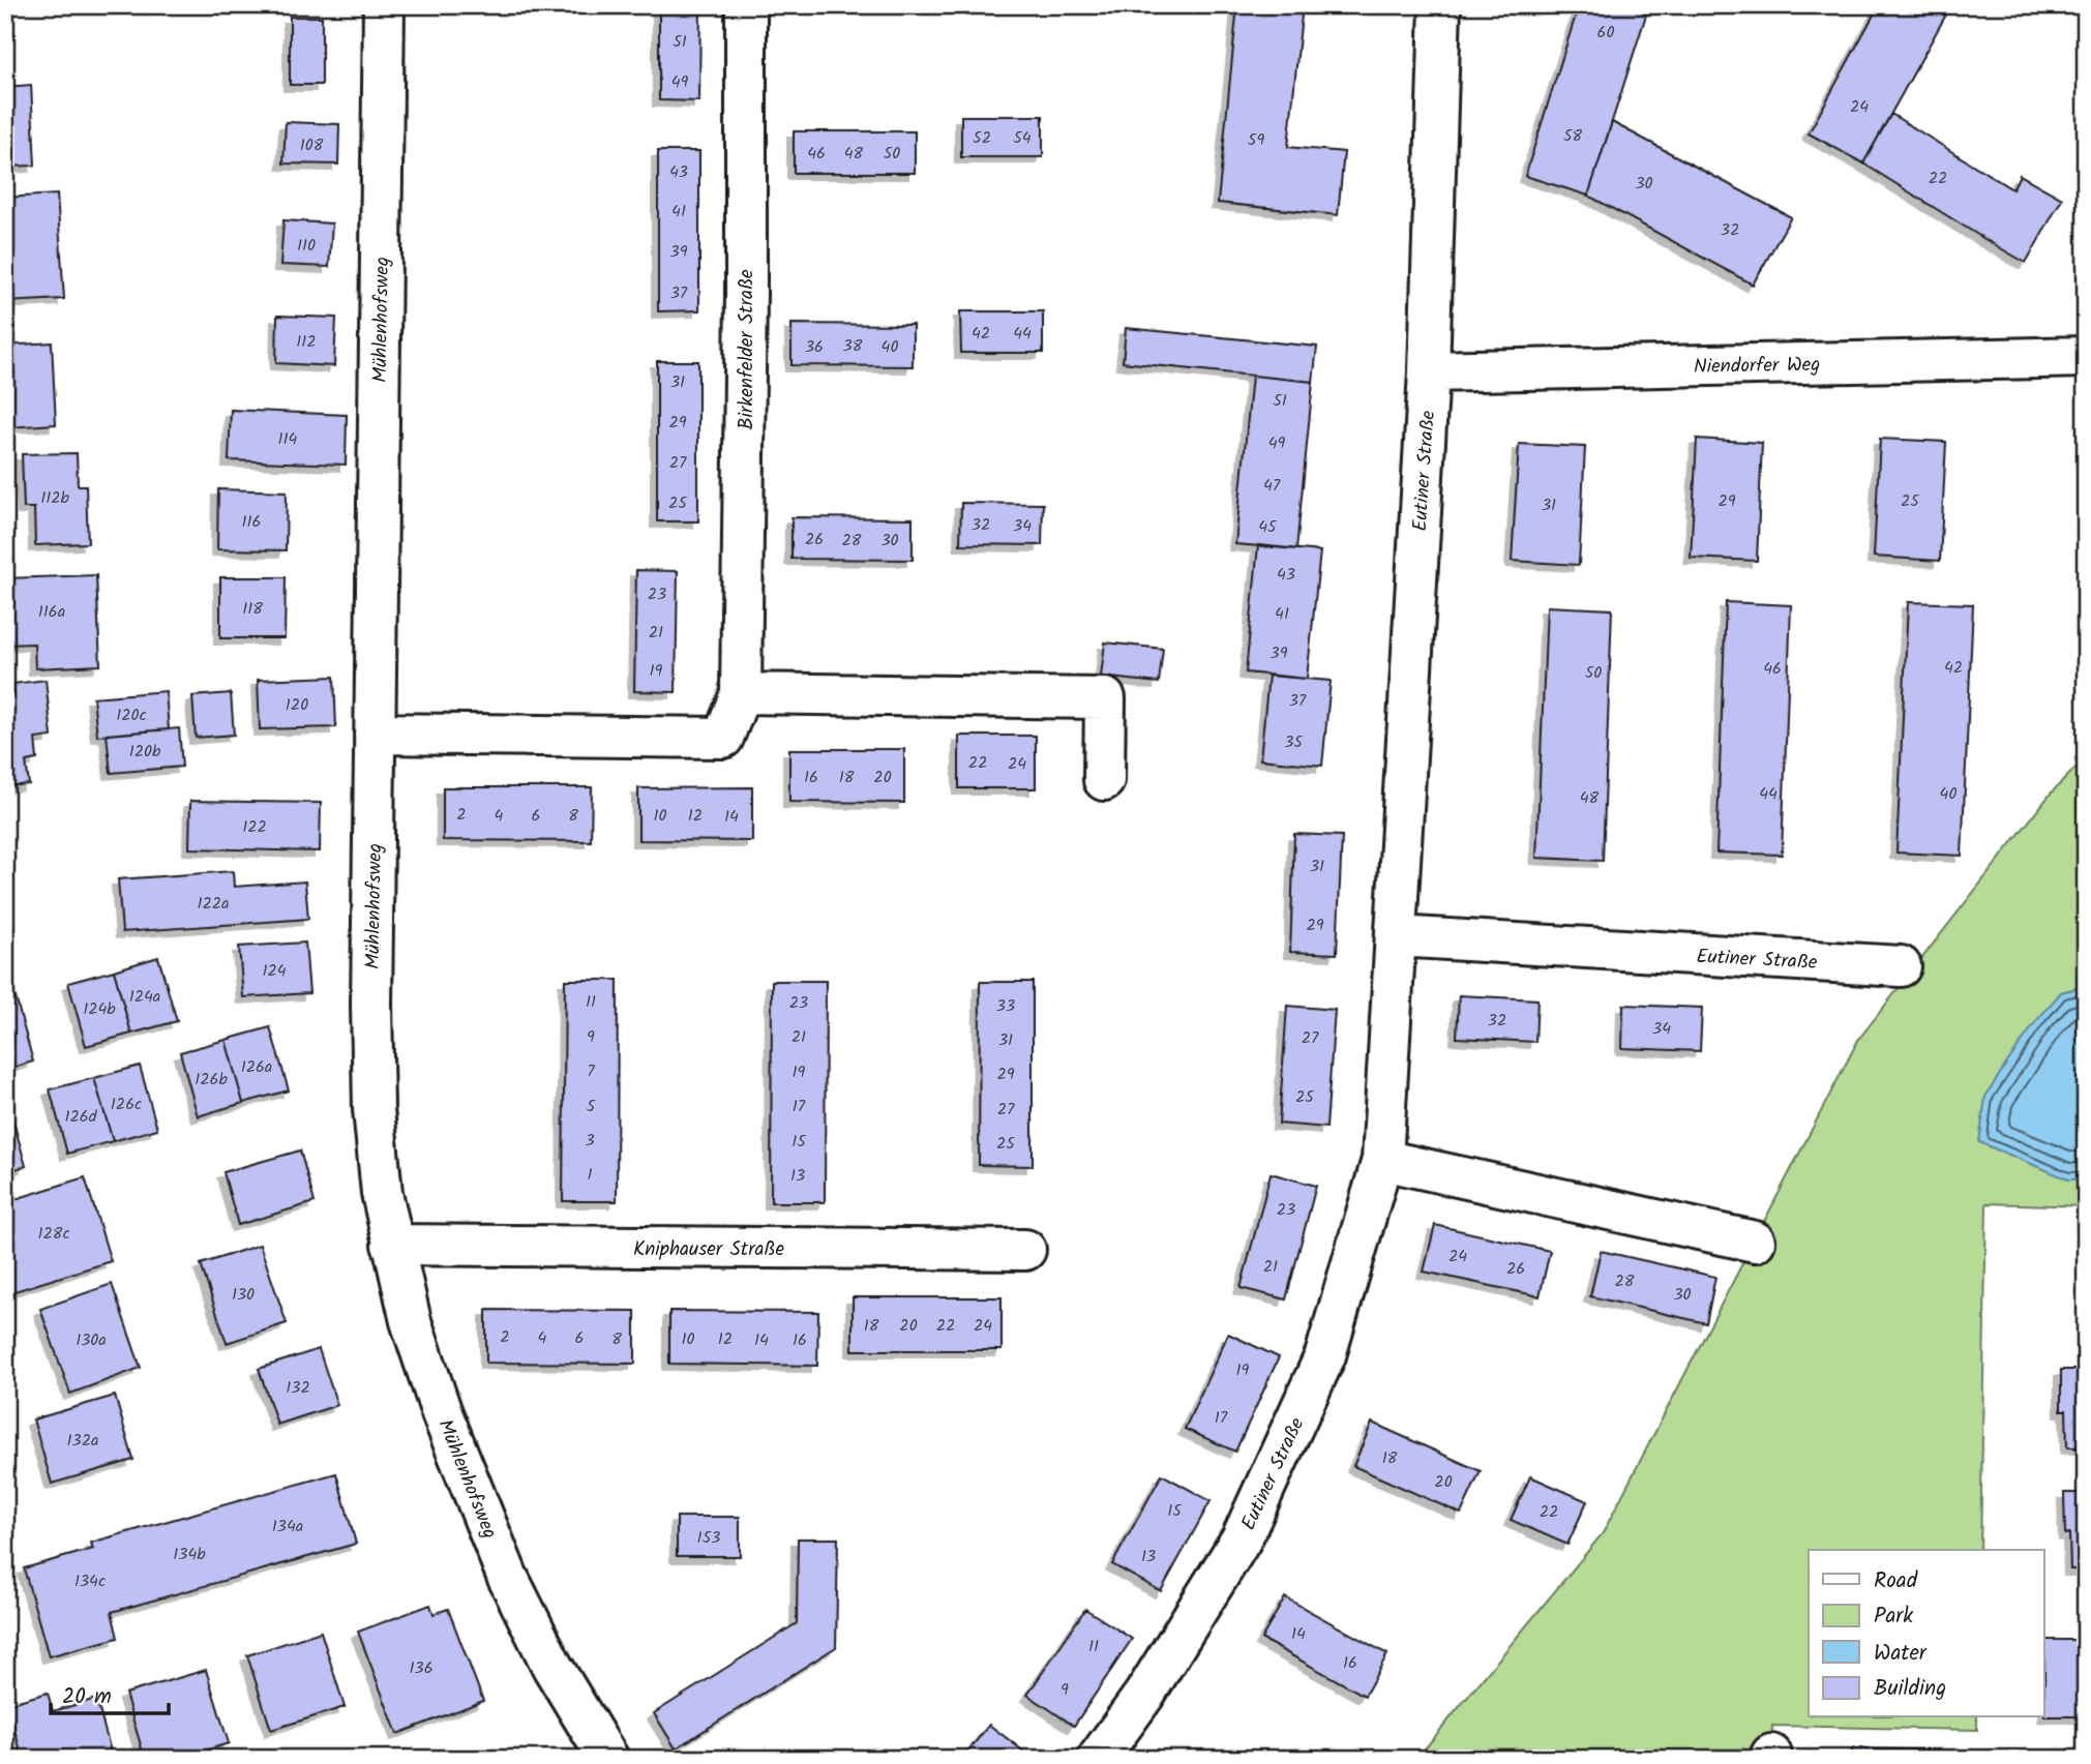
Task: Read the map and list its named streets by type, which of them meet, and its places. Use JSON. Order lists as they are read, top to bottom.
{
  "streets": {
    "street": [
      "Mühlenhofsweg",
      "Birkenfelder Straße",
      "Niendorfer Weg",
      "Eutiner Straße",
      "Kniphauser Straße"
    ]
  },
  "crossings": [
    ["Mühlenhofsweg", "Birkenfelder Straße"],
    ["Mühlenhofsweg", "Kniphauser Straße"],
    ["Niendorfer Weg", "Eutiner Straße"]
  ],
  "house_numbers": [
    "60",
    "51",
    "49",
    "24",
    "58",
    "52",
    "54",
    "59",
    "108",
    "46",
    "48",
    "50",
    "43",
    "22",
    "30",
    "41",
    "32",
    "110",
    "39",
    "37",
    "42",
    "44",
    "112",
    "38",
    "36",
    "40",
    "31",
    "51",
    "29",
    "114",
    "49",
    "27",
    "47",
    "112b",
    "29",
    "25",
    "25",
    "31",
    "116",
    "32",
    "34",
    "45",
    "26",
    "28",
    "30",
    "43",
    "23",
    "118",
    "116a",
    "41",
    "21",
    "39",
    "42",
    "46",
    "19",
    "50",
    "37",
    "120",
    "120c",
    "35",
    "120b",
    "22",
    "24",
    "16",
    "18",
    "20",
    "44",
    "40",
    "48",
    "2",
    "4",
    "6",
    "8",
    "10",
    "12",
    "14",
    "122",
    "31",
    "122a",
    "29",
    "124",
    "124a",
    "11",
    "23",
    "33",
    "124b",
    "32",
    "34",
    "9",
    "21",
    "27",
    "31",
    "126a",
    "7",
    "19",
    "29",
    "126b",
    "25",
    "126c",
    "5",
    "17",
    "27",
    "126d",
    "3",
    "15",
    "25",
    "1",
    "13",
    "23",
    "128c",
    "24",
    "21",
    "26",
    "28",
    "130",
    "30",
    "18",
    "20",
    "22",
    "24",
    "2",
    "4",
    "6",
    "8",
    "10",
    "12",
    "130a",
    "14",
    "16",
    "19",
    "132",
    "17",
    "132a",
    "18",
    "20",
    "15",
    "22",
    "134a",
    "153",
    "134b",
    "13",
    "134c",
    "14",
    "11",
    "16",
    "136",
    "9"
  ],
  "legend": [
    "Road",
    "Park",
    "Water",
    "Building"
  ],
  "scale_bar": "20 m"
}
